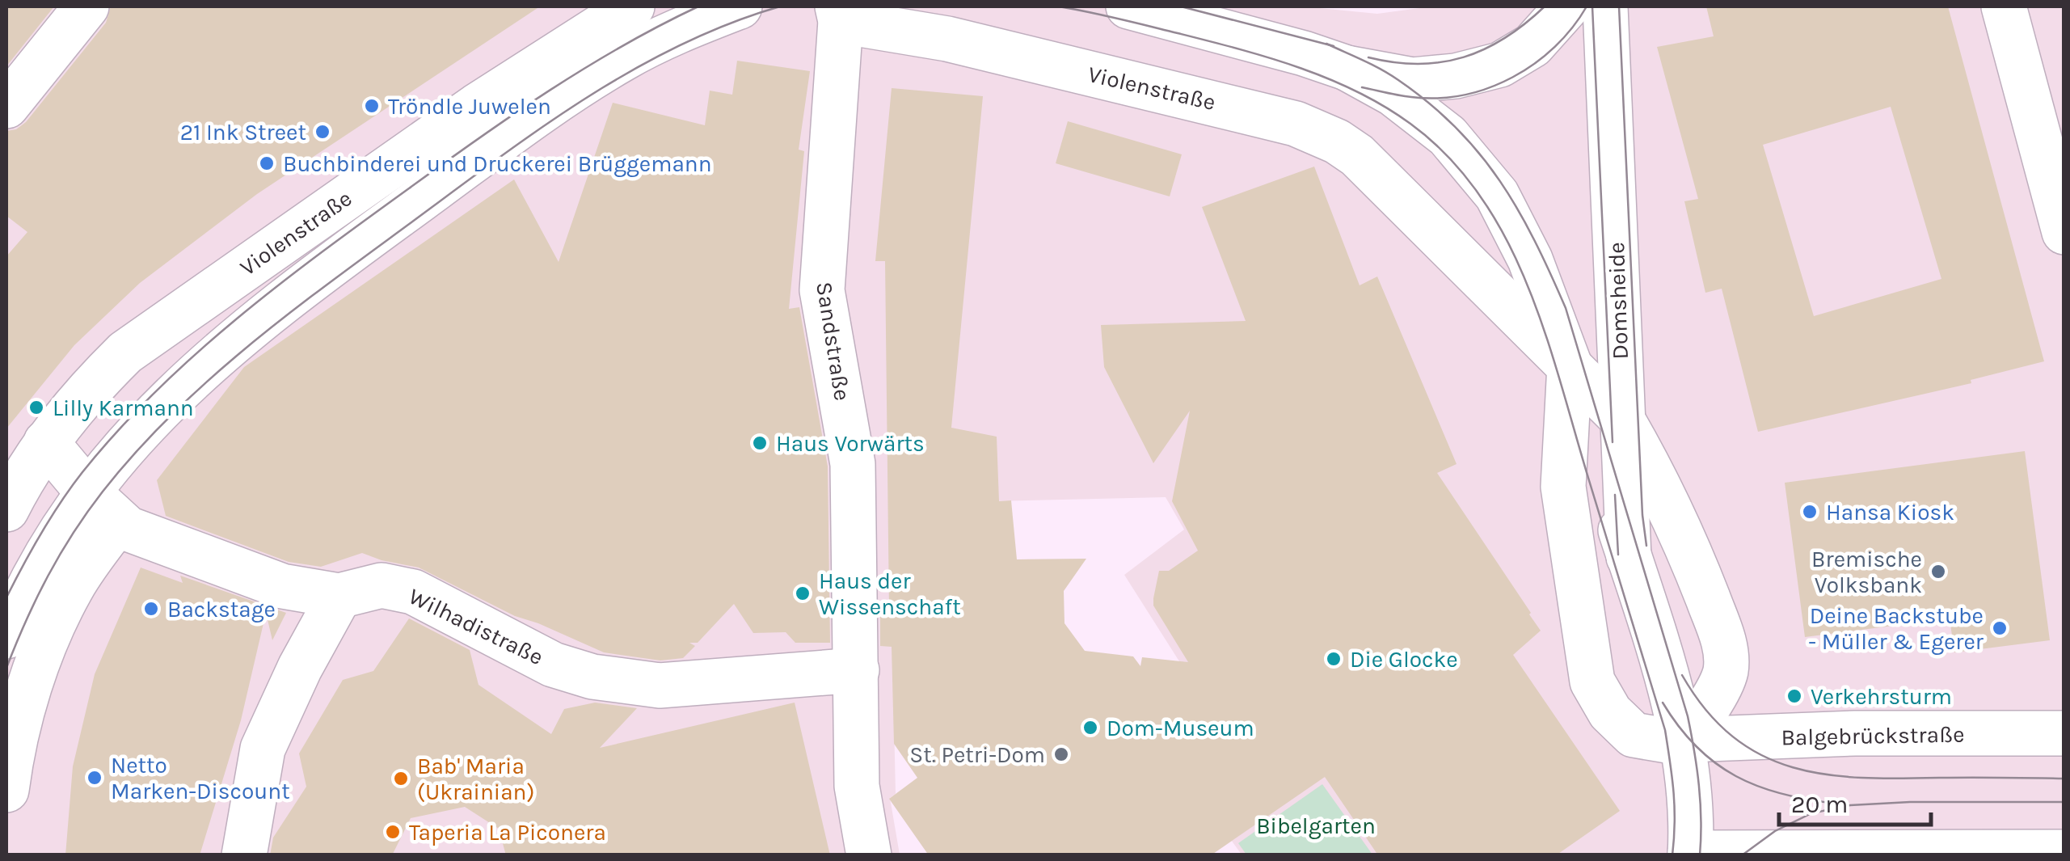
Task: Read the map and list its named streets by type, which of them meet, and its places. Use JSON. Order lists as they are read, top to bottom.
{
  "streets": {
    "street": [
      "Violenstraße",
      "Domsheide",
      "Sandstraße",
      "Wilhadistraße",
      "Balgebrückstraße"
    ]
  },
  "crossings": [
    ["Violenstraße", "Domsheide"],
    ["Violenstraße", "Sandstraße"],
    ["Violenstraße", "Wilhadistraße"],
    ["Domsheide", "Balgebrückstraße"],
    ["Sandstraße", "Wilhadistraße"]
  ],
  "parks": ["Bibelgarten"],
  "places": [
    "Tröndle Juwelen",
    "21 Ink Street",
    "Buchbinderei und Druckerei Brüggemann",
    "Lilly Karmann",
    "Haus Vorwärts",
    "Hansa Kiosk",
    "Bremische Volksbank",
    "Haus der Wissenschaft",
    "Backstage",
    "Deine Backstube - Müller & Egerer",
    "Die Glocke",
    "Verkehrsturm",
    "Dom-Museum",
    "St. Petri-Dom",
    "Netto Marken-Discount",
    "Bab' Maria (Ukrainian)",
    "Taperia La Piconera"
  ],
  "scale_bar": "20 m"
}
